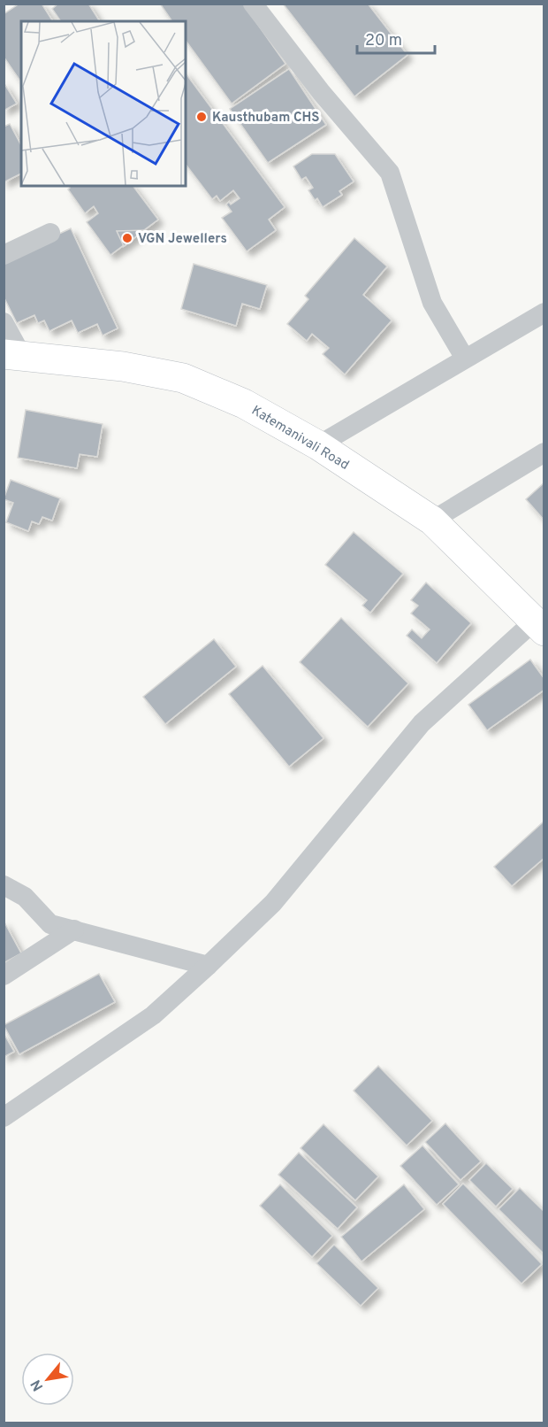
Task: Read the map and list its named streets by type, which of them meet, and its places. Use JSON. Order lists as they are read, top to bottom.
{
  "streets": {
    "main road": ["Katemanivali Road"]
  },
  "places": ["Kausthubam CHS", "VGN Jewellers"],
  "scale_bar": "20 m",
  "north": "bottom left"
}
